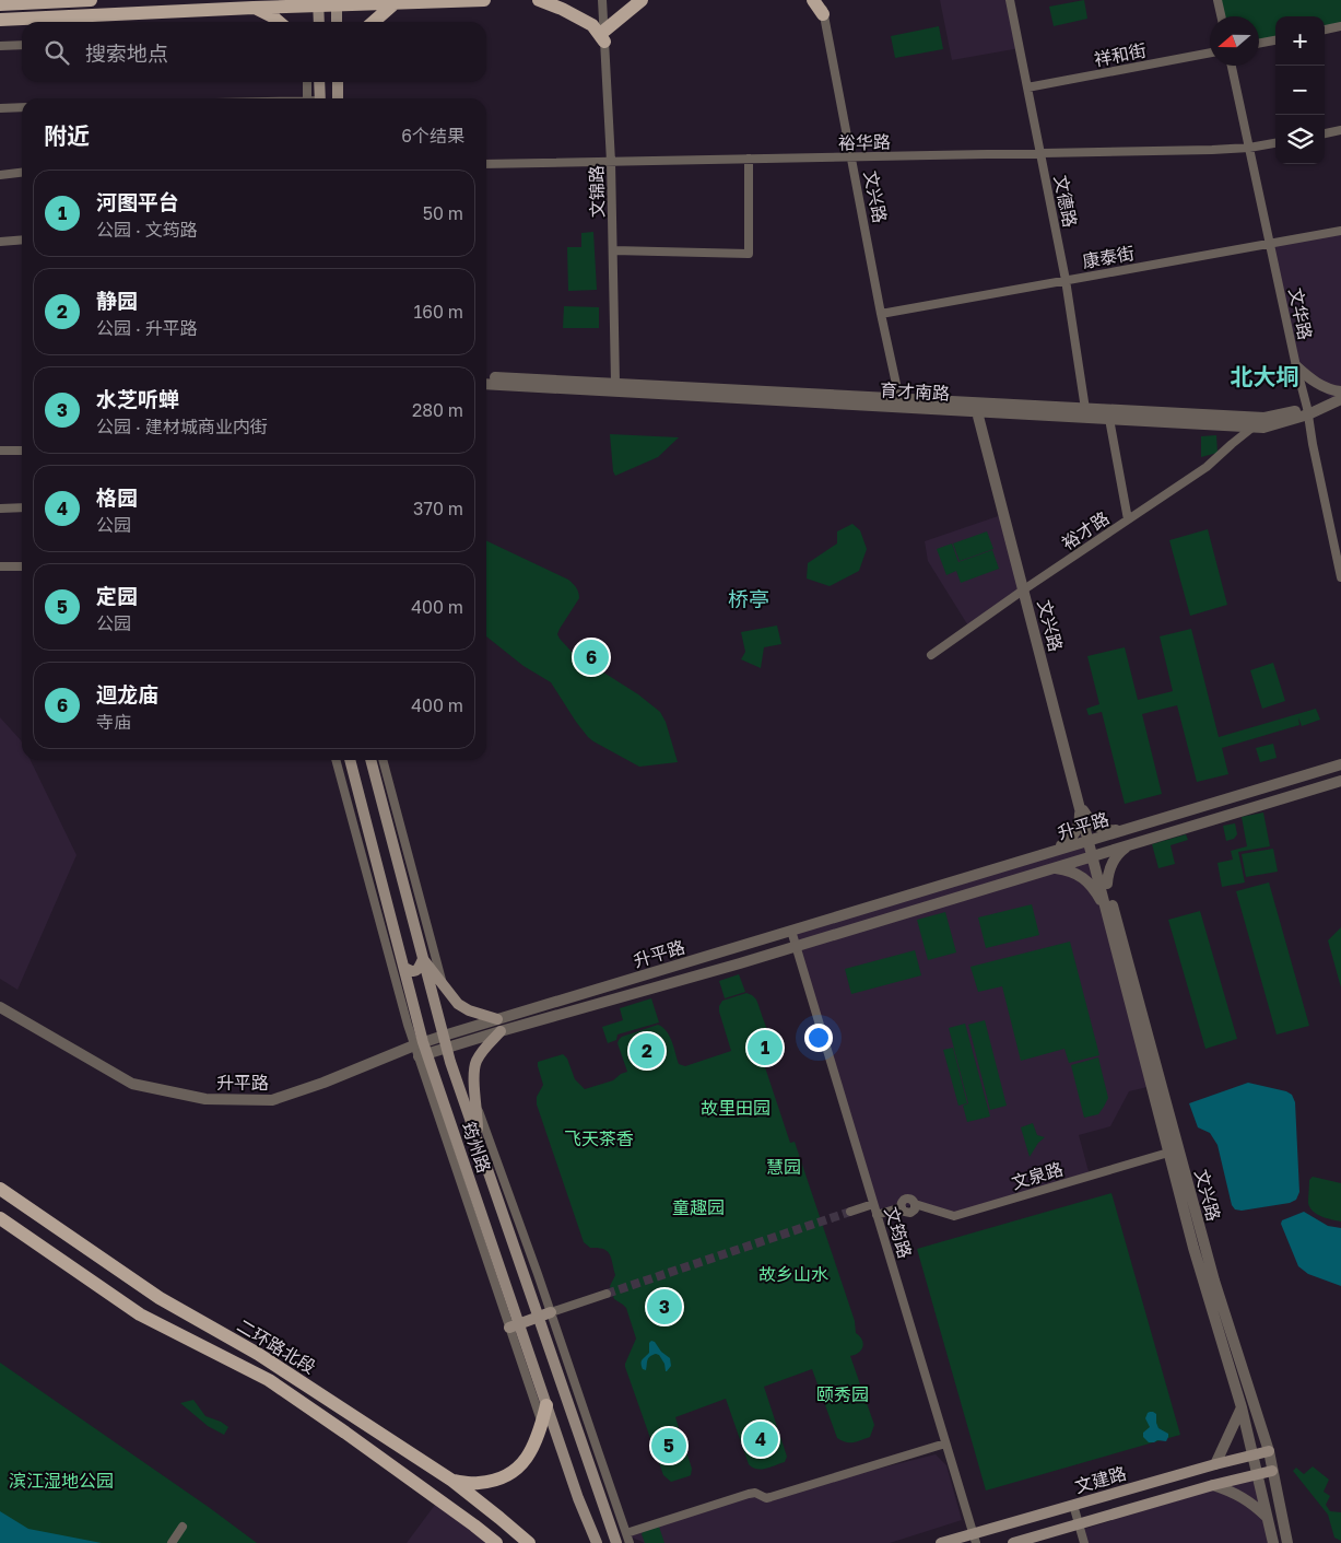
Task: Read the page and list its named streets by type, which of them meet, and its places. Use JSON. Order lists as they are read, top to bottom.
{
  "streets": {
    "main road": ["筠州路", "二环路北段", "文建路"],
    "street": [
      "祥和街",
      "裕华路",
      "文锦路",
      "文兴路",
      "文德路",
      "康泰街",
      "文华路",
      "育才南路",
      "裕才路",
      "升平路",
      "文泉路",
      "文筠路"
    ]
  },
  "crossings": [
    ["祥和街", "文德路"],
    ["裕华路", "文锦路"],
    ["裕华路", "文兴路"],
    ["裕华路", "文德路"],
    ["裕华路", "文华路"],
    ["文锦路", "育才南路"],
    ["文兴路", "康泰街"],
    ["文兴路", "育才南路"],
    ["文兴路", "裕才路"],
    ["文兴路", "升平路"],
    ["文兴路", "文泉路"],
    ["文兴路", "文建路"],
    ["文德路", "康泰街"],
    ["文德路", "育才南路"],
    ["康泰街", "文华路"],
    ["文华路", "育才南路"],
    ["育才南路", "裕才路"],
    ["升平路", "筠州路"],
    ["升平路", "文筠路"],
    ["文泉路", "文筠路"],
    ["文筠路", "文建路"]
  ],
  "districts": ["北大垌", "桥亭"],
  "parks": [
    "故里田园",
    "飞天茶香",
    "慧园",
    "童趣园",
    "故乡山水",
    "颐秀园",
    "滨江湿地公园"
  ],
  "north": "left",
  "page": {
    "map_buttons": ["+", "−"],
    "search": "搜索地点",
    "heading": ["附近", "6个结果"],
    "list": [
      {
        "mark": "1",
        "name": "河图平台",
        "note": "公园 · 文筠路",
        "value": "50 m"
      },
      {
        "mark": "2",
        "name": "静园",
        "note": "公园 · 升平路",
        "value": "160 m"
      },
      {
        "mark": "3",
        "name": "水芝听蝉",
        "note": "公园 · 建材城商业内街",
        "value": "280 m"
      },
      {
        "mark": "4",
        "name": "格园",
        "note": "公园",
        "value": "370 m"
      },
      {
        "mark": "5",
        "name": "定园",
        "note": "公园",
        "value": "400 m"
      },
      {
        "mark": "6",
        "name": "迴龙庙",
        "note": "寺庙",
        "value": "400 m"
      }
    ],
    "pins": [
      "6",
      "1",
      "2",
      "3",
      "4",
      "5"
    ]
  }
}
